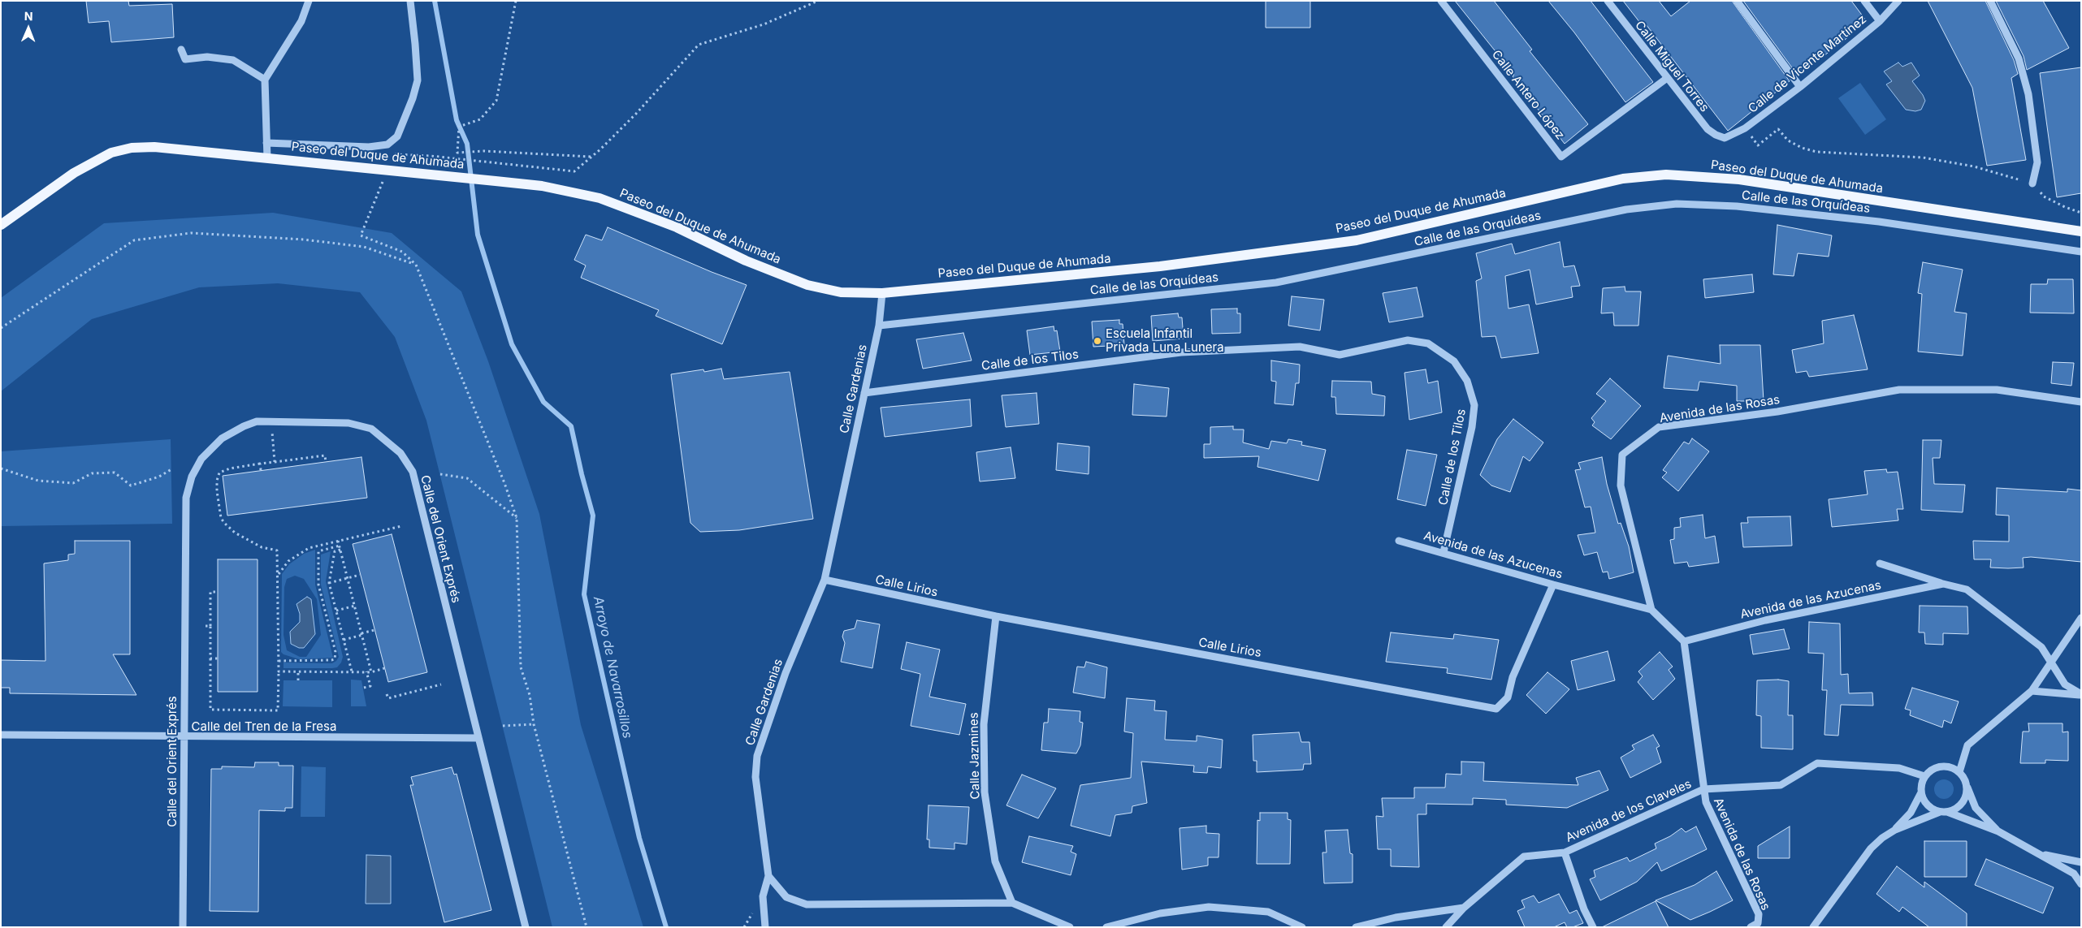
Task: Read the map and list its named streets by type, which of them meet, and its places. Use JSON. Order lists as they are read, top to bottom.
{
  "streets": {
    "main road": ["Paseo del Duque de Ahumada"],
    "street": [
      "Calle de Vicente Martínez",
      "Calle Miguel Torres",
      "Calle Antero López",
      "Calle de las Orquídeas",
      "Calle de los Tilos",
      "Calle Gardenias",
      "Avenida de las Rosas",
      "Calle del Orient Exprés",
      "Avenida de las Azucenas",
      "Calle Lirios",
      "Calle del Tren de la Fresa",
      "Calle Jazmines",
      "Avenida de los Claveles"
    ]
  },
  "crossings": [
    ["Calle de Vicente Martínez", "Calle Miguel Torres"],
    ["Calle Miguel Torres", "Calle Antero López"],
    ["Paseo del Duque de Ahumada", "Calle Gardenias"],
    ["Calle de las Orquídeas", "Calle Gardenias"],
    ["Calle de los Tilos", "Calle Gardenias"],
    ["Calle de los Tilos", "Avenida de las Azucenas"],
    ["Calle Gardenias", "Calle Lirios"],
    ["Avenida de las Rosas", "Avenida de las Azucenas"],
    ["Avenida de las Rosas", "Avenida de los Claveles"],
    ["Calle del Orient Exprés", "Calle del Tren de la Fresa"],
    ["Avenida de las Azucenas", "Calle Lirios"],
    ["Calle Lirios", "Calle Jazmines"]
  ],
  "water": ["Arroyo de Navarrosillos"],
  "places": ["Escuela Infantil Privada Luna Lunera"],
  "north": "top"
}
